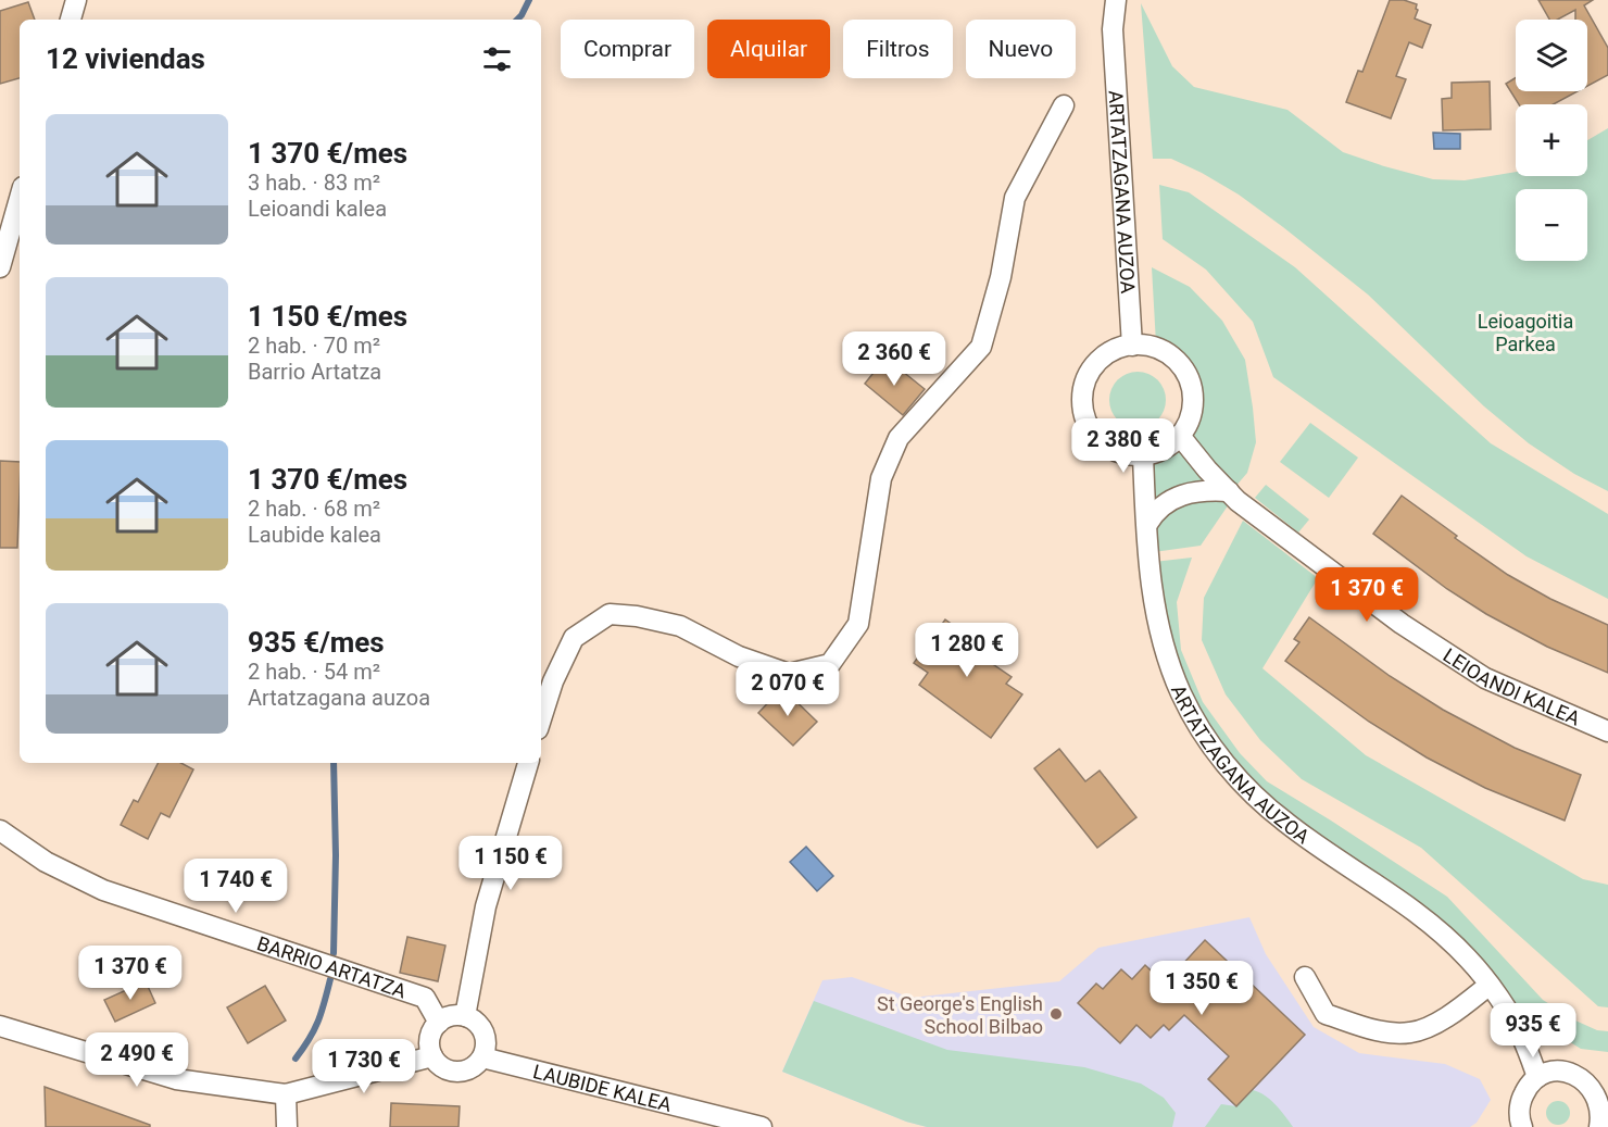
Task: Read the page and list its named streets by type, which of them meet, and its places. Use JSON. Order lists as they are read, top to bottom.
{
  "streets": {
    "street": [
      "ARTATZAGANA AUZOA",
      "LEIOANDI KALEA",
      "BARRIO ARTATZA",
      "LAUBIDE KALEA"
    ]
  },
  "crossings": [
    ["ARTATZAGANA AUZOA", "LEIOANDI KALEA"],
    ["BARRIO ARTATZA", "LAUBIDE KALEA"]
  ],
  "parks": ["Leioagoitia Parkea"],
  "places": ["St George's English School Bilbao"],
  "page": {
    "map_buttons": ["+", "−"],
    "chip": [
      "Comprar",
      "Alquilar",
      "Filtros",
      "Nuevo"
    ],
    "heading": "12 viviendas",
    "list": [
      {
        "name": "1 370 €/mes",
        "note": "3 hab. · 83 m² · Leioandi kalea"
      },
      {
        "name": "1 150 €/mes",
        "note": "2 hab. · 70 m² · Barrio Artatza"
      },
      {
        "name": "1 370 €/mes",
        "note": "2 hab. · 68 m² · Laubide kalea"
      },
      {
        "name": "935 €/mes",
        "note": "2 hab. · 54 m² · Artatzagana auzoa"
      }
    ],
    "price": [
      "2 360 €",
      "2 380 €",
      "1 370 €",
      "1 280 €",
      "2 070 €",
      "1 150 €",
      "1 740 €",
      "1 370 €",
      "1 350 €",
      "935 €",
      "2 490 €",
      "1 730 €"
    ]
  }
}
